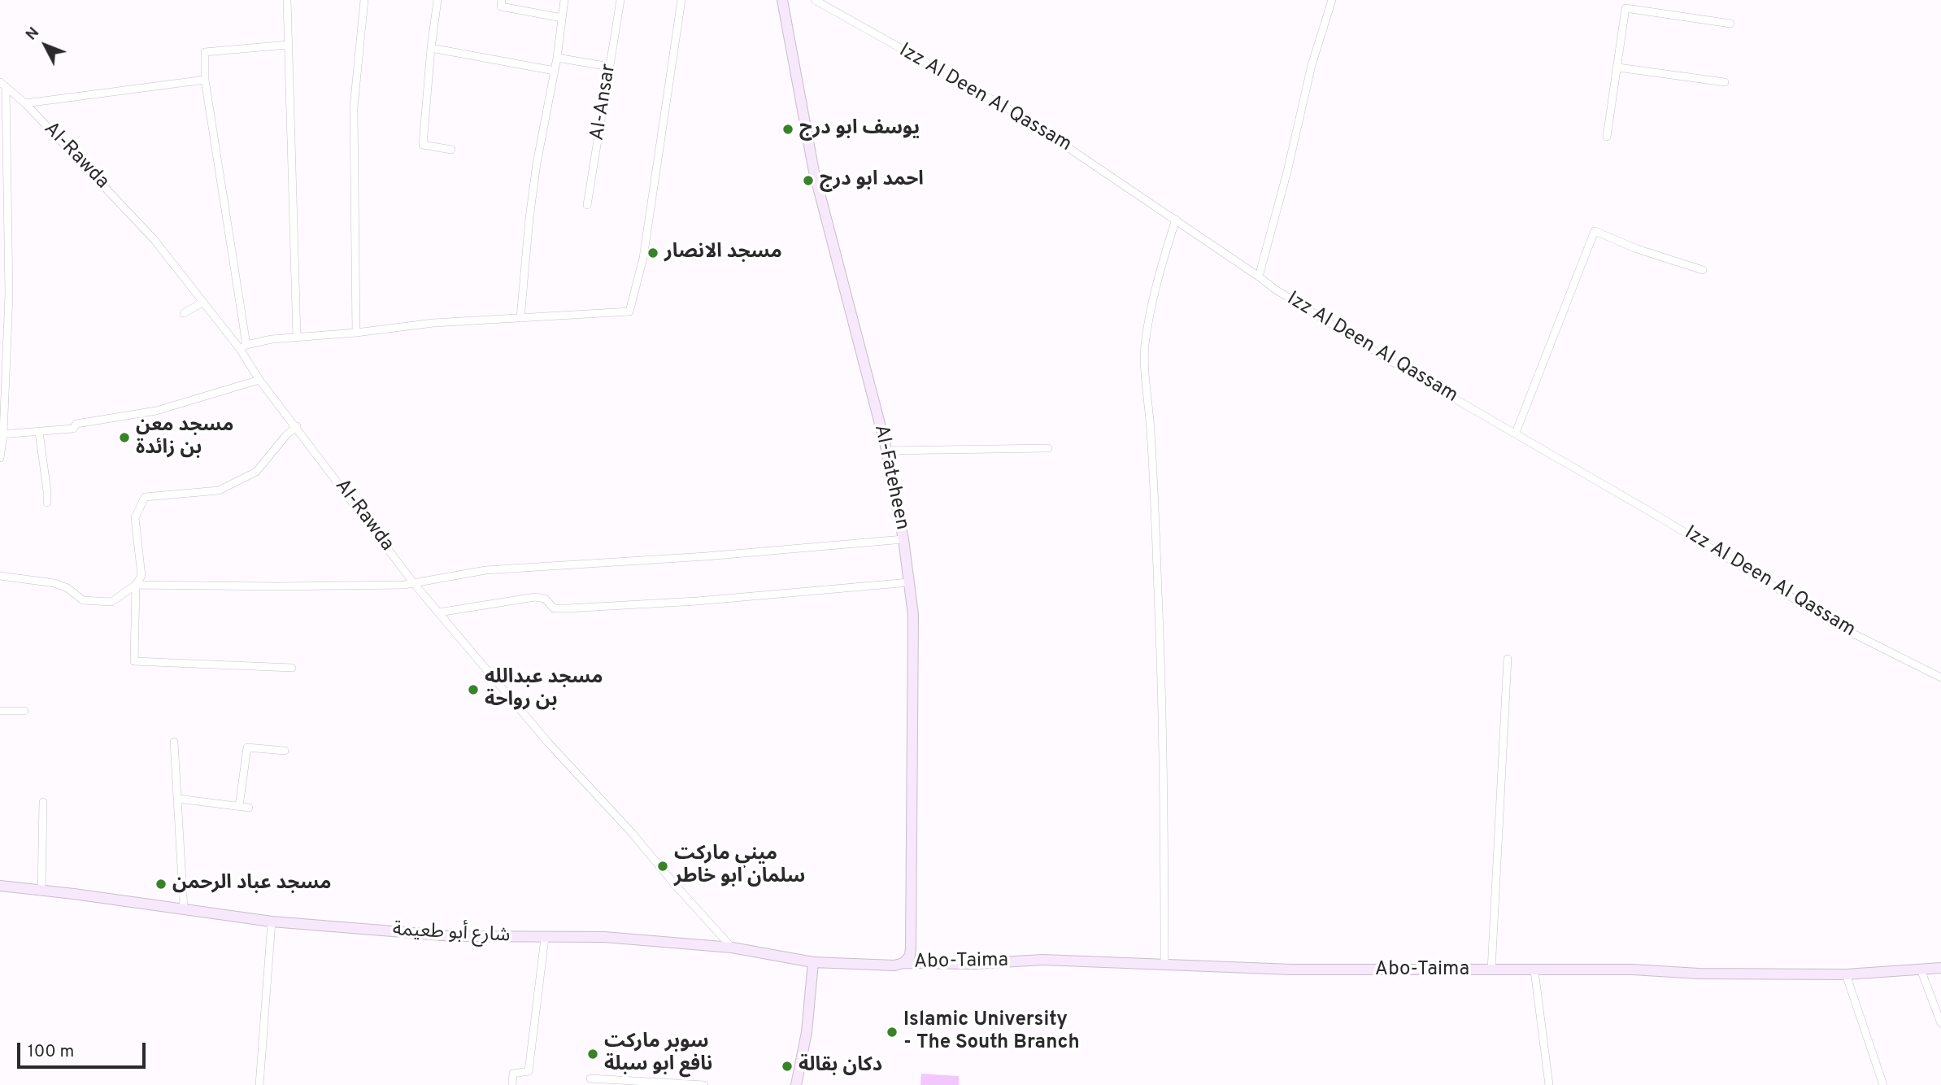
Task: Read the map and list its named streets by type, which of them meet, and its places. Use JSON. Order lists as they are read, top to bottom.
{
  "streets": {
    "street": [
      "Izz Al Deen Al Qassam",
      "Al-Ansar",
      "Al-Rawda",
      "Al-Fateheen",
      "شارع أبو طعيمة",
      "Abo-Taima"
    ]
  },
  "crossings": [
    ["Al-Rawda", "شارع أبو طعيمة"],
    ["Al-Fateheen", "شارع أبو طعيمة"],
    ["Al-Fateheen", "Abo-Taima"],
    ["شارع أبو طعيمة", "Abo-Taima"]
  ],
  "places": [
    "يوسف ابو درج",
    "احمد ابو درج",
    "مسجد الانصار",
    "مسجد معن بن زائدة",
    "مسجد عبدالله بن رواحة",
    "ميني ماركت سلمان ابو خاطر",
    "مسجد عباد الرحمن",
    "Islamic University - The South Branch",
    "سوبر ماركت نافع ابو سبلة",
    "دكان بقالة"
  ],
  "scale_bar": "100 m",
  "north": "top left"
}
